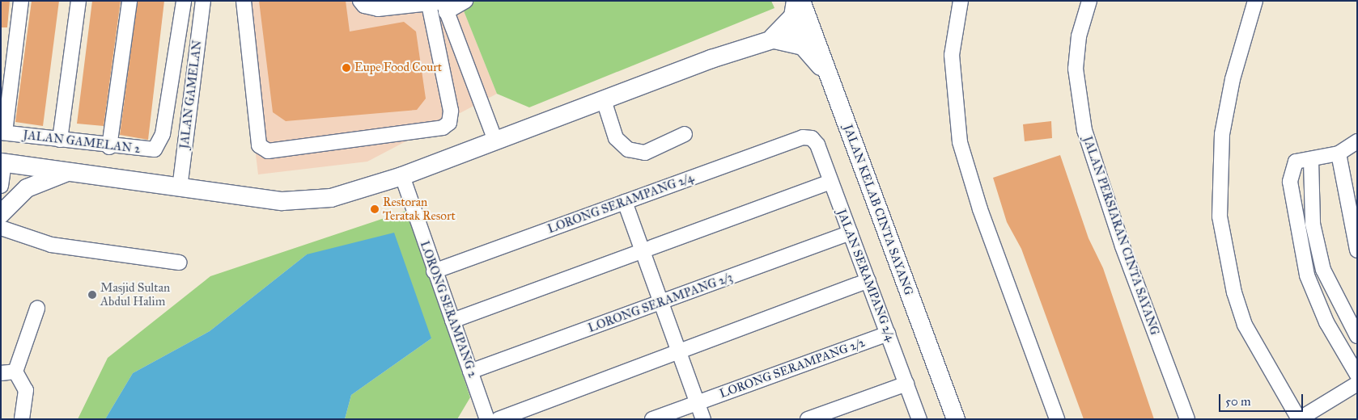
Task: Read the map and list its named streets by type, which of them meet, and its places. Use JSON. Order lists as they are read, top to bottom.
{
  "streets": {
    "main road": ["JALAN KELAB CINTA SAYANG"],
    "street": [
      "JALAN GAMELAN",
      "JALAN GAMELAN 2",
      "LORONG SERAMPANG 2/4",
      "JALAN PERSIARAN CINTA SAYANG",
      "JALAN SERAMPANG 2/4",
      "LORONG SERAMPANG 2/3",
      "LORONG SERAMPANG 2",
      "LORONG SERAMPANG 2/2"
    ]
  },
  "crossings": [
    ["LORONG SERAMPANG 2/4", "JALAN SERAMPANG 2/4"],
    ["LORONG SERAMPANG 2/4", "LORONG SERAMPANG 2"],
    ["JALAN SERAMPANG 2/4", "LORONG SERAMPANG 2/3"],
    ["JALAN SERAMPANG 2/4", "LORONG SERAMPANG 2/2"],
    ["LORONG SERAMPANG 2/3", "LORONG SERAMPANG 2"]
  ],
  "places": ["Eupe Food Court", "Restoran Teratak Resort", "Masjid Sultan Abdul Halim"],
  "scale_bar": "50 m"
}
